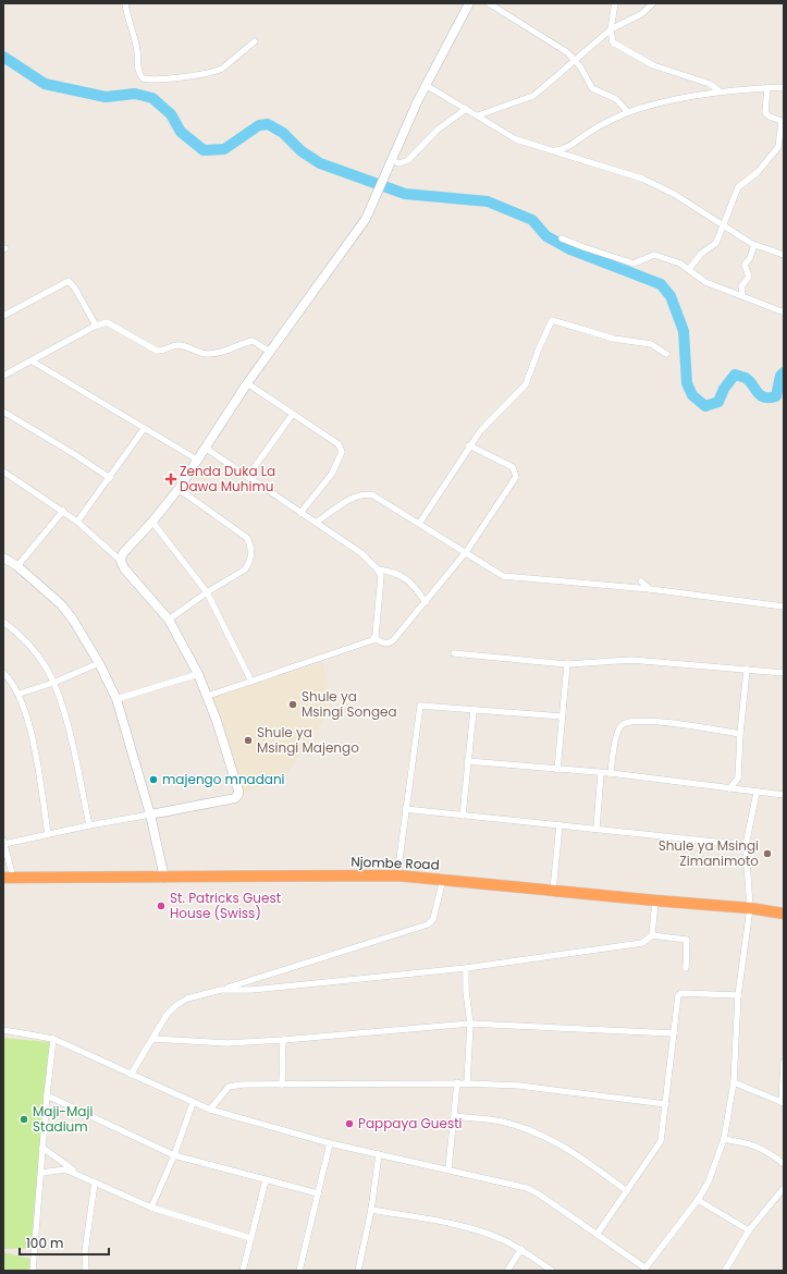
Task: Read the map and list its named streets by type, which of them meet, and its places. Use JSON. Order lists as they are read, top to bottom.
{
  "streets": {
    "highway": ["Njombe Road"]
  },
  "places": {
    "health": ["Zenda Duka La Dawa Muhimu"],
    "other": [
      "Shule ya Msingi Songea",
      "Shule ya Msingi Majengo",
      "majengo mnadani",
      "Shule ya Msingi Zimanimoto",
      "St. Patricks Guest House (Swiss)",
      "Maji-Maji Stadium",
      "Pappaya Guesti"
    ]
  },
  "scale_bar": "100 m"
}
